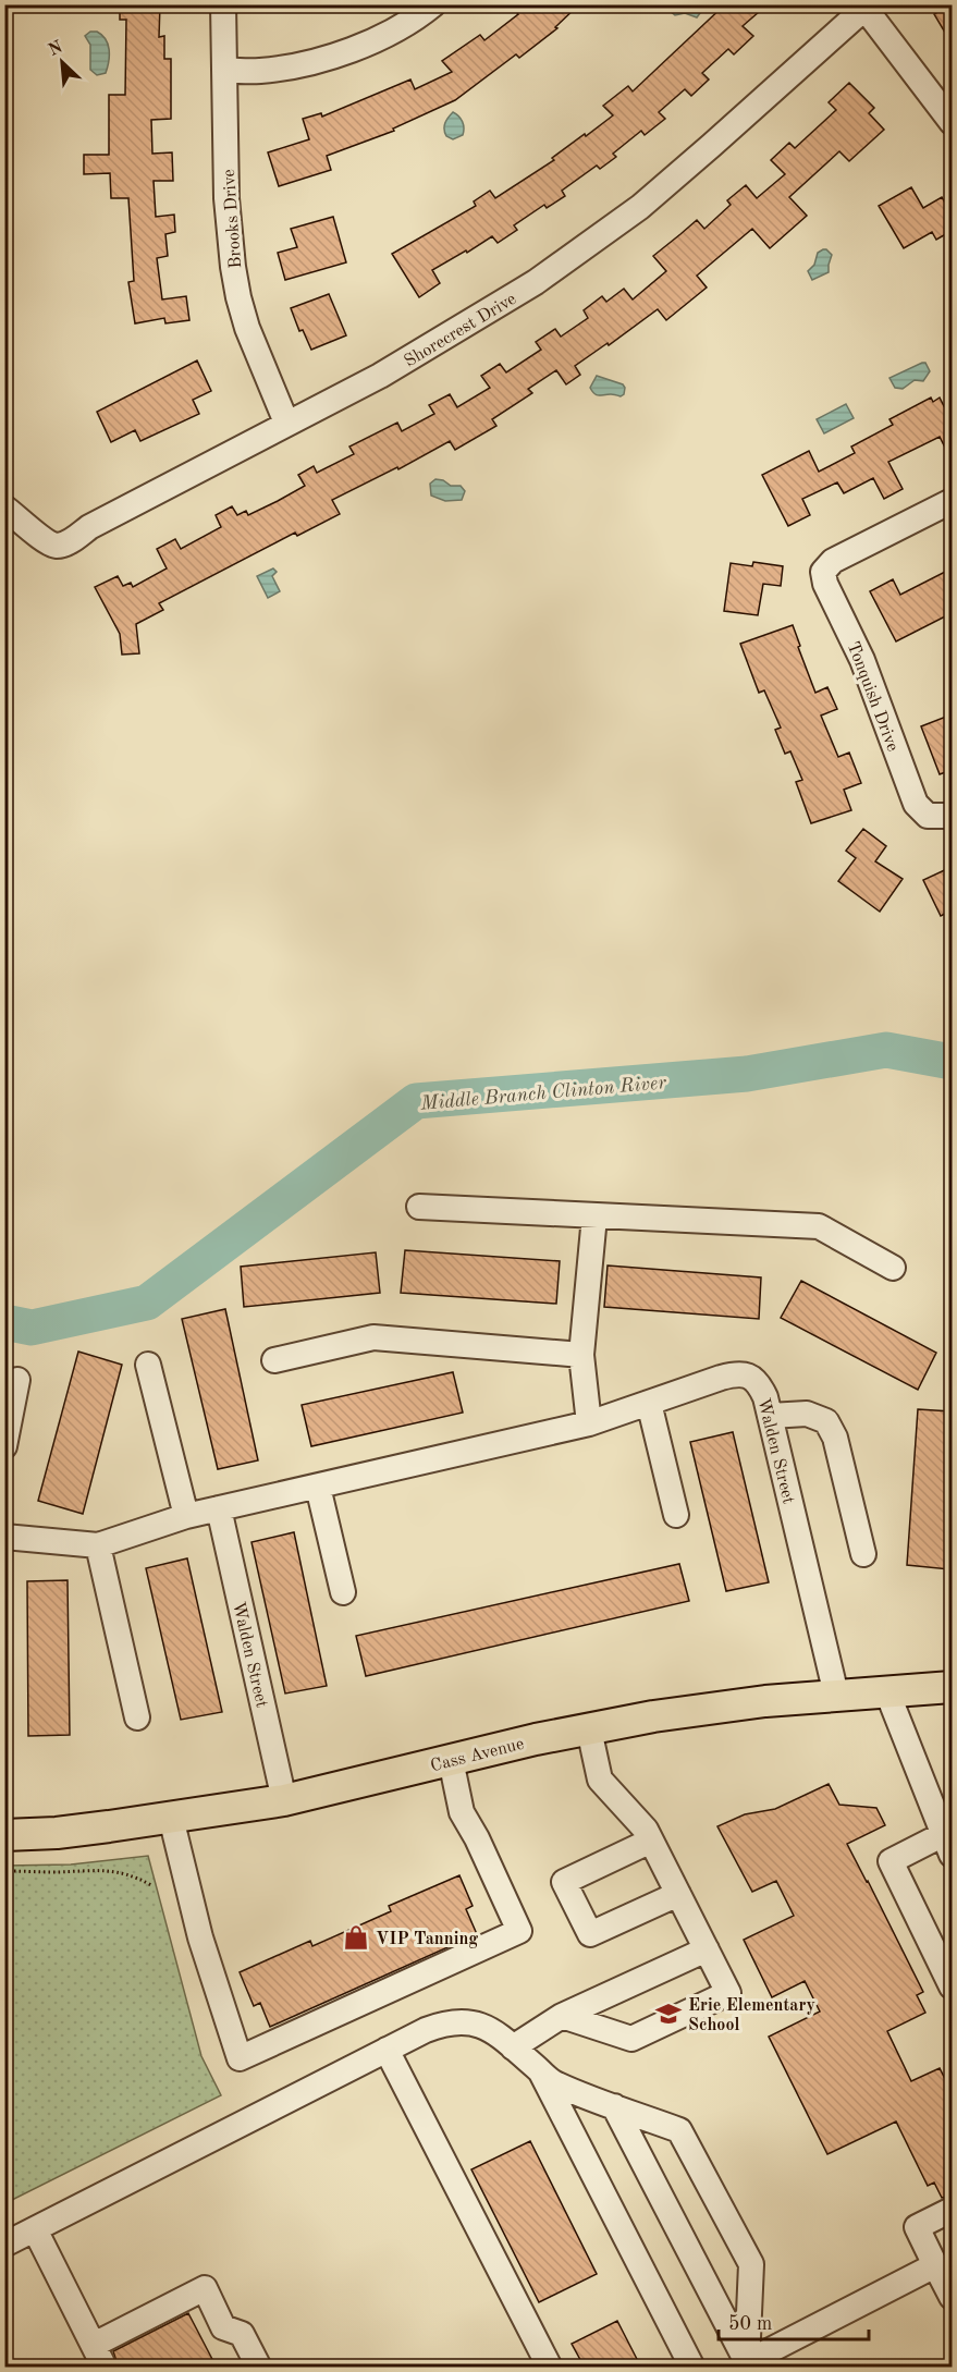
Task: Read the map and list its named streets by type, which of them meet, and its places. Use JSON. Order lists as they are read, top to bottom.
{
  "streets": {
    "main road": ["Cass Avenue"],
    "street": [
      "Brooks Drive",
      "Shorecrest Drive",
      "Tonquish Drive",
      "Walden Street"
    ]
  },
  "crossings": [
    ["Brooks Drive", "Shorecrest Drive"],
    ["Walden Street", "Cass Avenue"]
  ],
  "water": ["Middle Branch Clinton River"],
  "places": {
    "shop": ["VIP Tanning"],
    "school or university": ["Erie Elementary School"]
  },
  "scale_bar": "50 m",
  "north": "top left"
}
